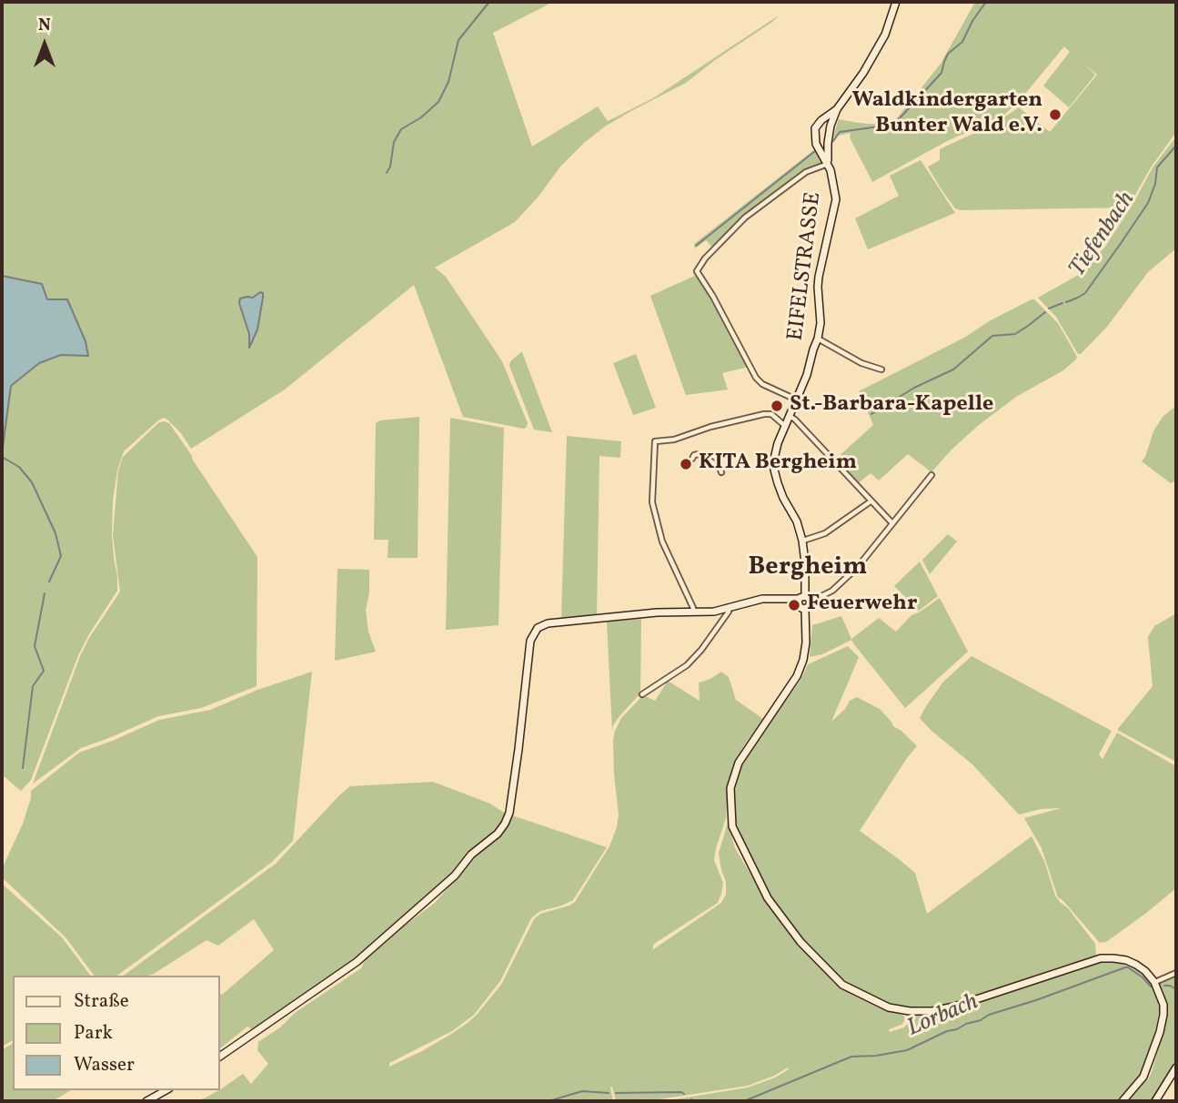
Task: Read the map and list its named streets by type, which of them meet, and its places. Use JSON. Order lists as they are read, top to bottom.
{
  "streets": {
    "street": ["EIFELSTRASSE"]
  },
  "districts": ["Bergheim"],
  "water": ["Tiefenbach", "Lorbach"],
  "places": [
    "Waldkindergarten Bunter Wald e.V.",
    "St.-Barbara-Kapelle",
    "KITA Bergheim",
    "Feuerwehr"
  ],
  "legend": ["Straße", "Park", "Wasser"],
  "north": "top"
}
